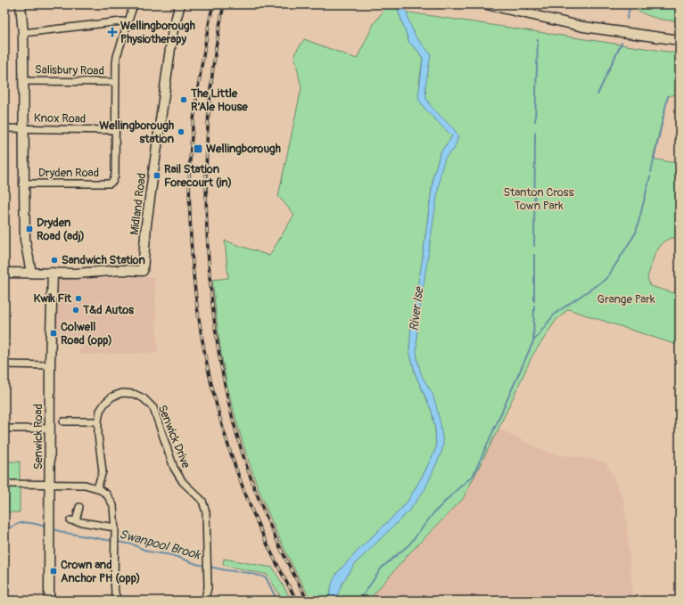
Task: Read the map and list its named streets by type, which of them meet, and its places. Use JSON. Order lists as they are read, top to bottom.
{
  "streets": {
    "main road": ["Midland Road", "Senwick Road"],
    "street": [
      "Salisbury Road",
      "Knox Road",
      "Dryden Road",
      "Senwick Drive"
    ]
  },
  "crossings": [
    ["Knox Road", "Dryden Road"],
    ["Midland Road", "Senwick Road"]
  ],
  "water": ["River Ise", "Swanpool Brook"],
  "parks": ["Stanton Cross Town Park", "Grange Park"],
  "places": {
    "health": ["Wellingborough Physiotherapy"],
    "other": [
      "The Little R’Ale House",
      "Wellingborough station",
      "Sandwich Station",
      "Kwik Fit",
      "T&d Autos"
    ],
    "transit": [
      "Wellingborough",
      "Rail Station Forecourt (in)",
      "Dryden Road (adj)",
      "Colwell Road (opp)",
      "Crown and Anchor PH (opp)"
    ]
  }
}
